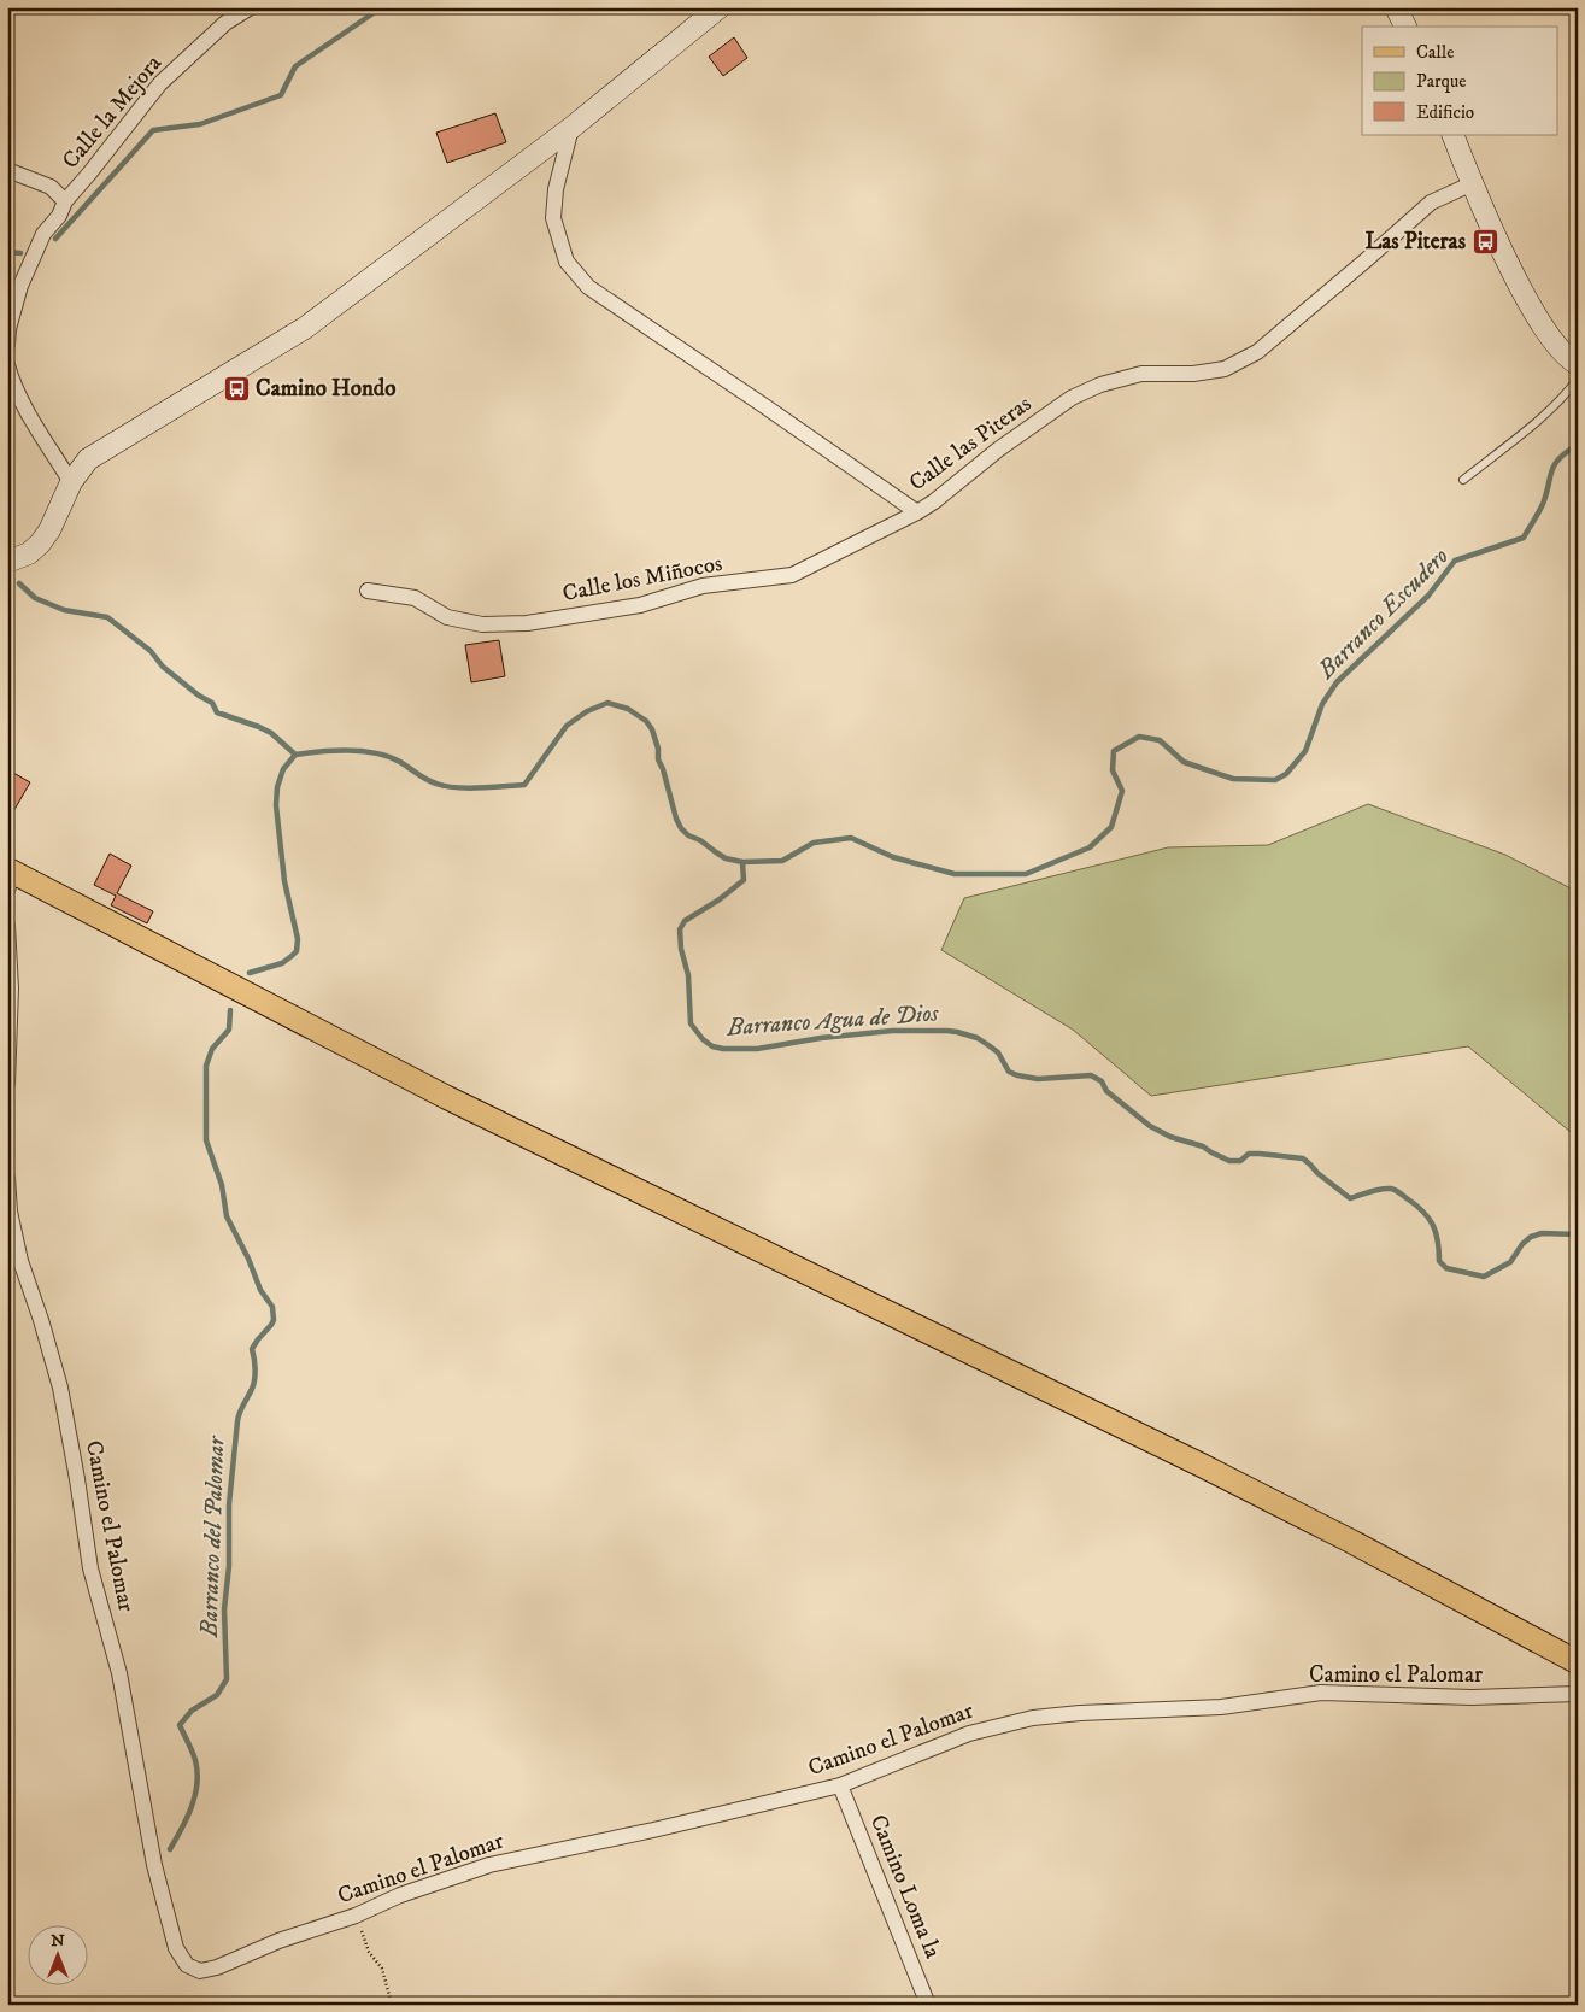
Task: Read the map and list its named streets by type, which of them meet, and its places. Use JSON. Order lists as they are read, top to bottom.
{
  "streets": {
    "street": [
      "Calle la Mejora",
      "Calle las Piteras",
      "Calle los Miñocos",
      "Camino el Palomar",
      "Camino Loma la"
    ]
  },
  "crossings": [
    ["Calle las Piteras", "Calle los Miñocos"],
    ["Camino el Palomar", "Camino Loma la"]
  ],
  "water": ["Barranco Escudero", "Barranco Agua de Dios", "Barranco del Palomar"],
  "places": {
    "bus stop": ["Las Piteras", "Camino Hondo"]
  },
  "legend": ["Calle", "Parque", "Edificio"],
  "north": "top"
}
